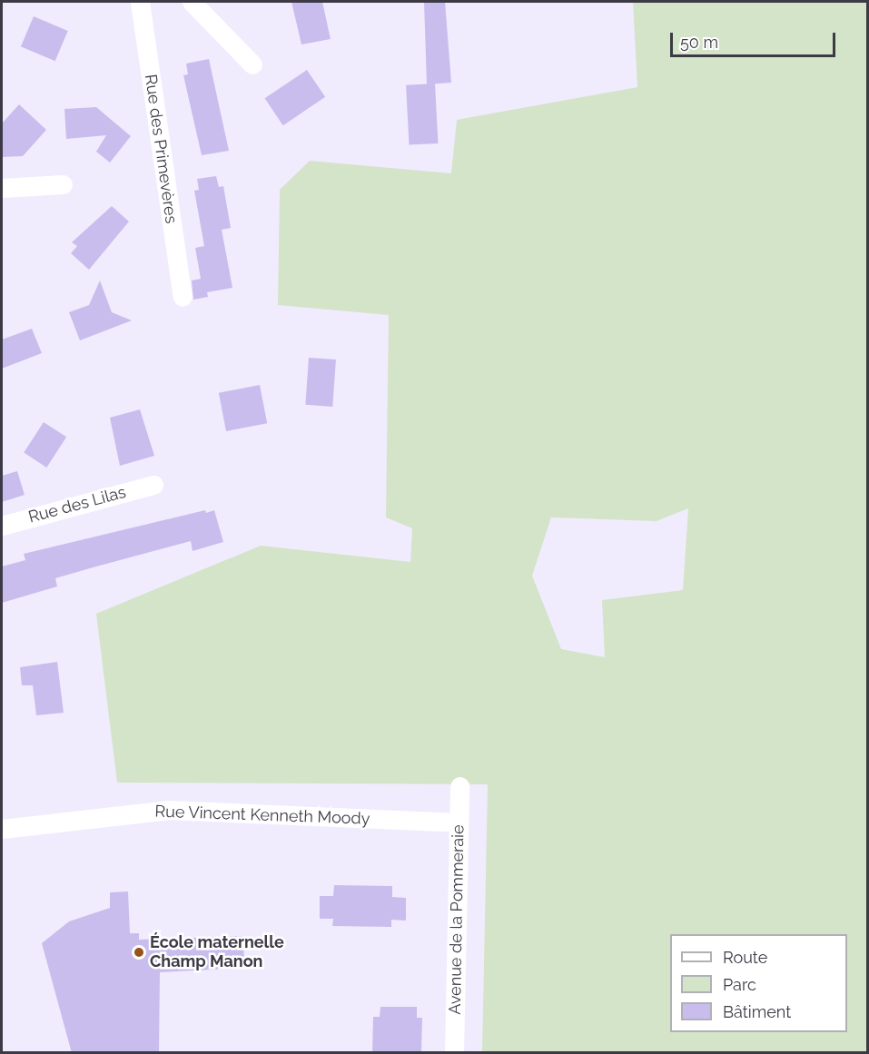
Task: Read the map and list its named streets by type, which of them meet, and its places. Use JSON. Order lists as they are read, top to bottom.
{
  "streets": {
    "street": [
      "Rue des Primevères",
      "Rue des Lilas",
      "Rue Vincent Kenneth Moody",
      "Avenue de la Pommeraie"
    ]
  },
  "crossings": [
    ["Rue Vincent Kenneth Moody", "Avenue de la Pommeraie"]
  ],
  "places": ["École maternelle Champ Manon"],
  "legend": ["Route", "Parc", "Bâtiment"],
  "scale_bar": "50 m"
}
